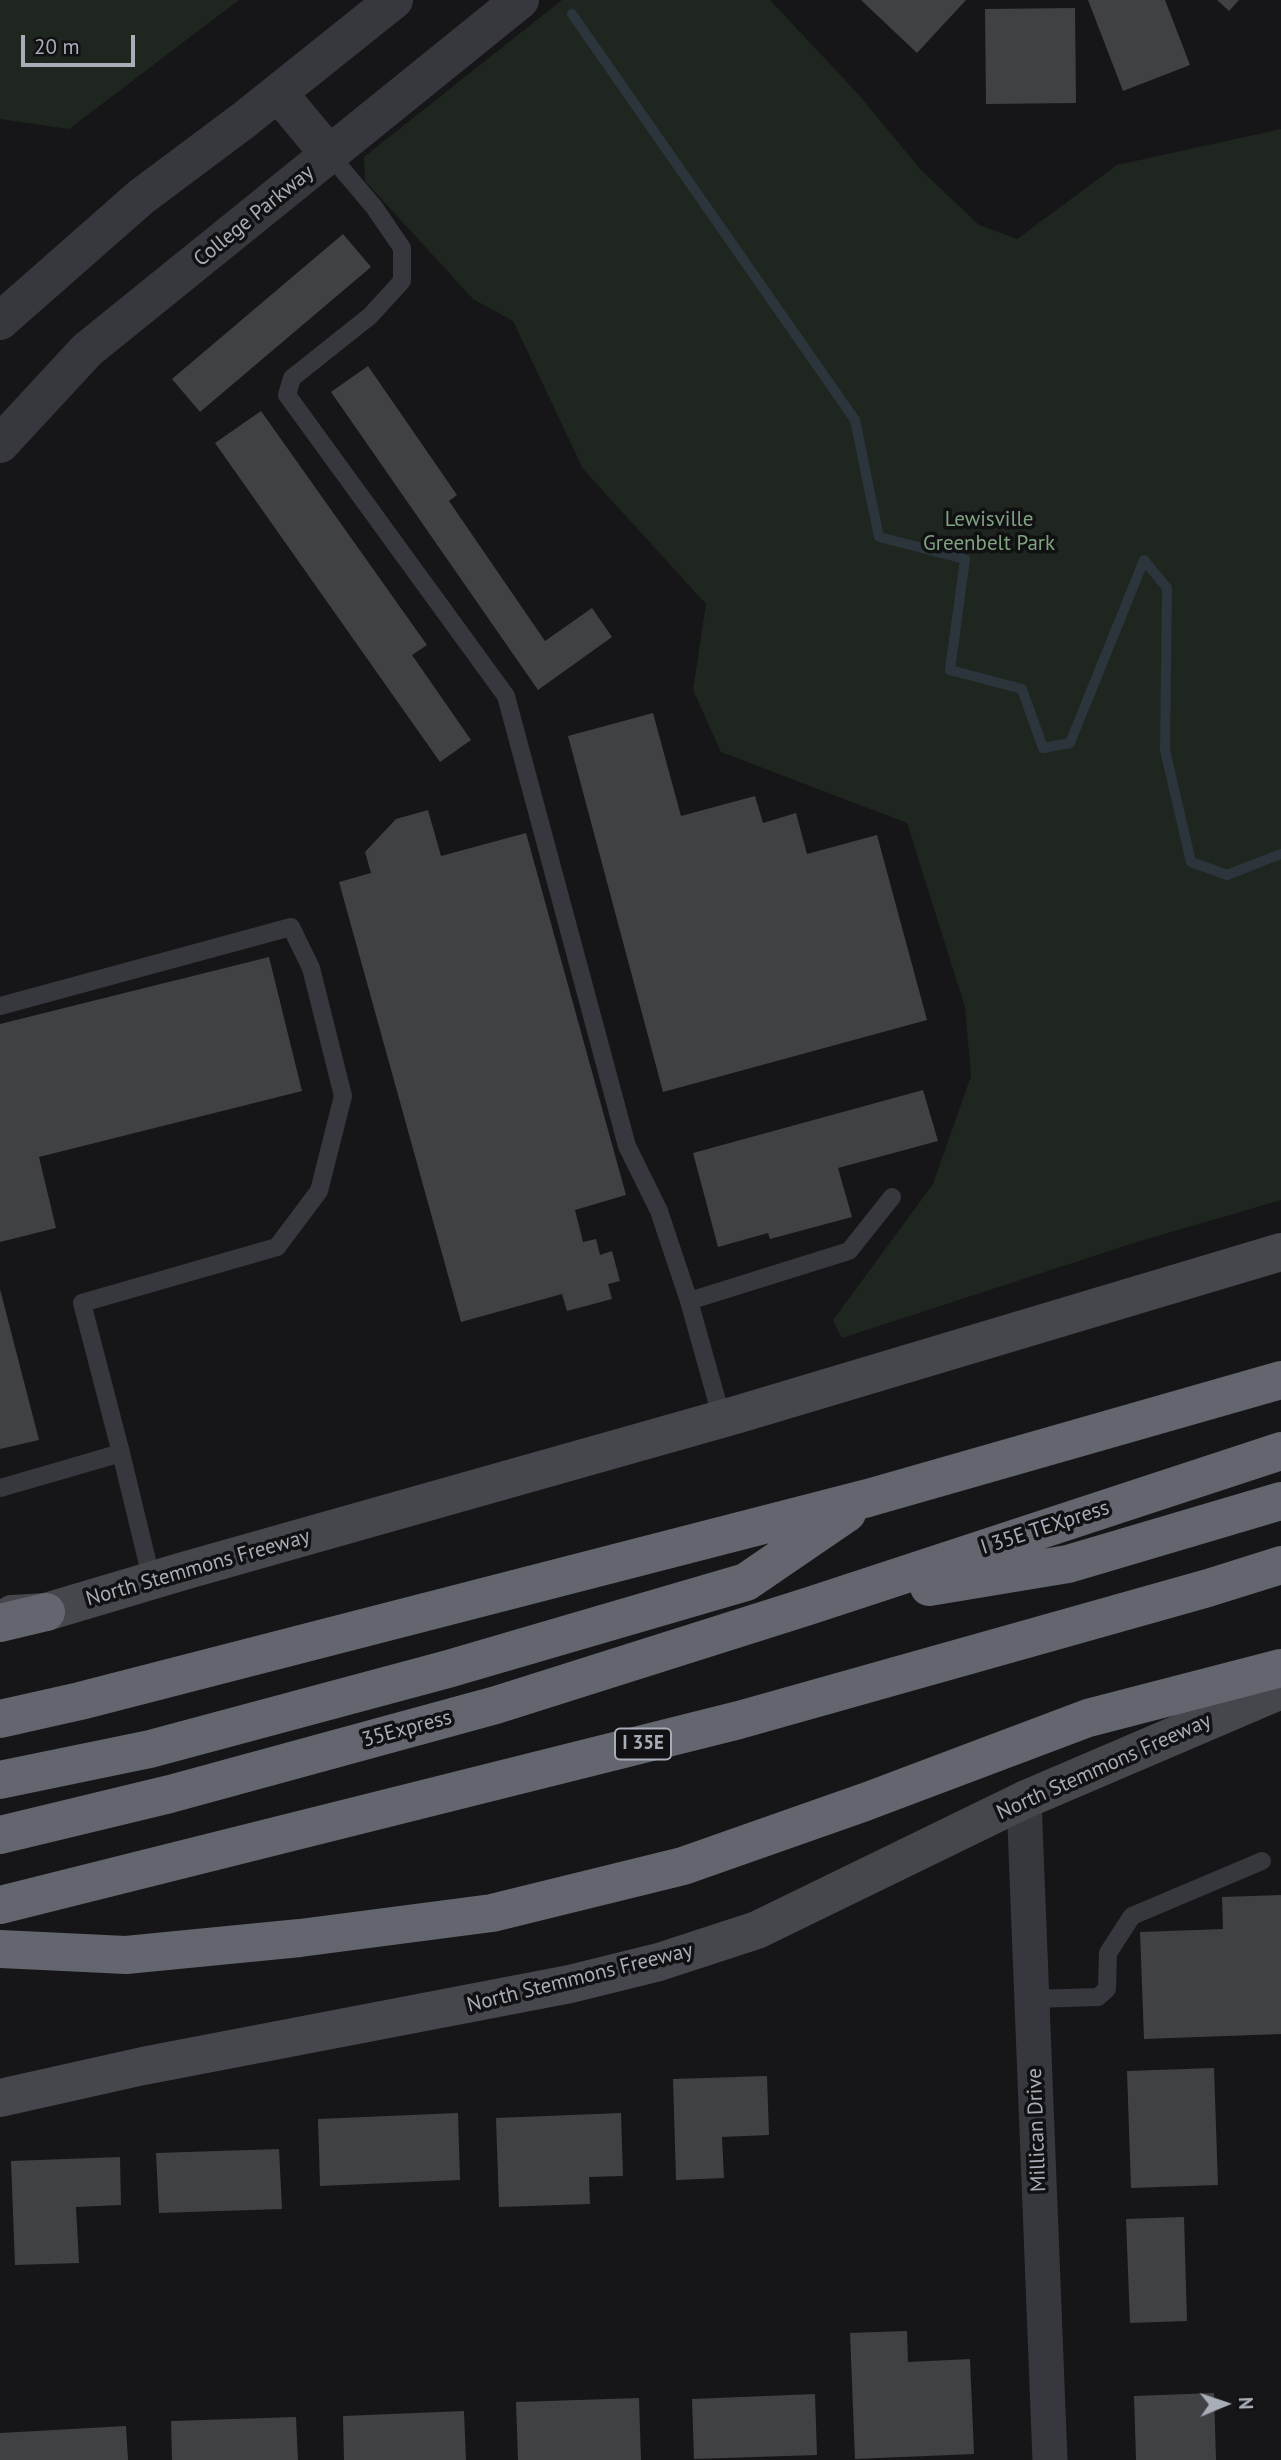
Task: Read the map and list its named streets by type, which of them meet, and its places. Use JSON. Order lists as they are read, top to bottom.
{
  "streets": {
    "highway": ["I 35E TEXpress", "35Express", "I 35E"],
    "main road": ["North Stemmons Freeway"],
    "street": ["College Parkway", "Millican Drive"]
  },
  "crossings": [
    ["I 35E TEXpress", "35Express"],
    ["North Stemmons Freeway", "Millican Drive"]
  ],
  "parks": ["Lewisville Greenbelt Park"],
  "scale_bar": "20 m",
  "north": "right"
}
